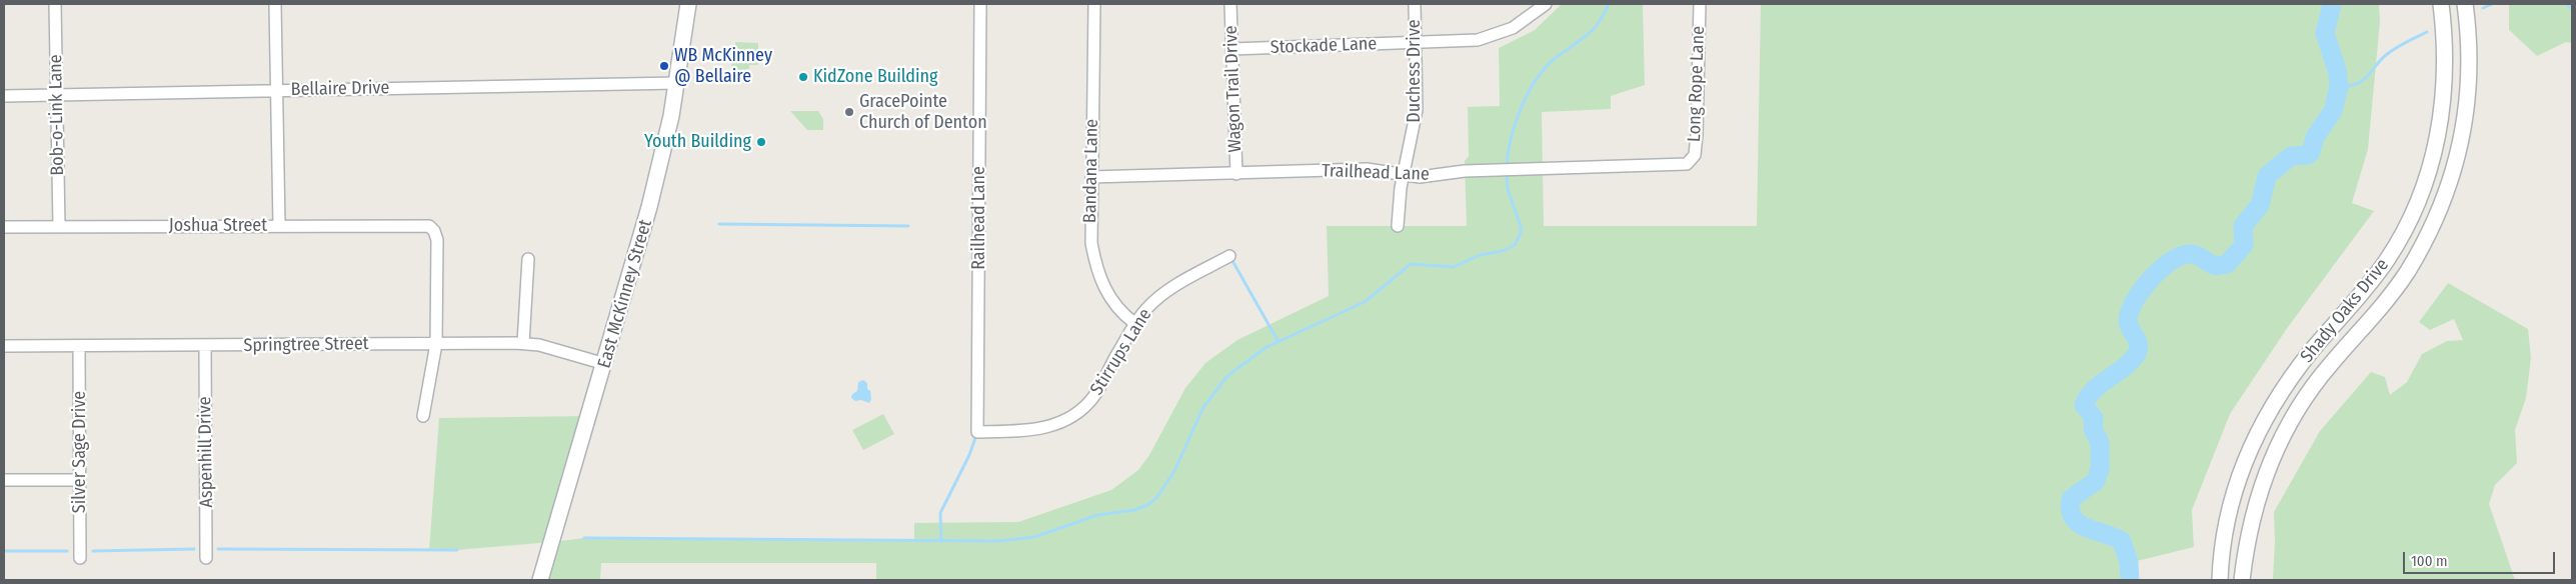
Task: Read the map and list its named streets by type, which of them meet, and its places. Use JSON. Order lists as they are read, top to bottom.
{
  "streets": {
    "street": [
      "Stockade Lane",
      "Duchess Drive",
      "Long Rope Lane",
      "Bellaire Drive",
      "Wagon Trail Drive",
      "Bob-o-Link Lane",
      "Bandana Lane",
      "Trailhead Lane",
      "Railhead Lane",
      "Joshua Street",
      "East McKinney Street",
      "Shady Oaks Drive",
      "Springtree Street",
      "Stirrups Lane",
      "Silver Sage Drive",
      "Aspenhill Drive"
    ]
  },
  "crossings": [
    ["Stockade Lane", "Duchess Drive"],
    ["Stockade Lane", "Wagon Trail Drive"],
    ["Duchess Drive", "Trailhead Lane"],
    ["Long Rope Lane", "Trailhead Lane"],
    ["Bellaire Drive", "Bob-o-Link Lane"],
    ["Bellaire Drive", "East McKinney Street"],
    ["Wagon Trail Drive", "Trailhead Lane"],
    ["Bob-o-Link Lane", "Joshua Street"],
    ["Bandana Lane", "Trailhead Lane"],
    ["Bandana Lane", "Stirrups Lane"],
    ["Railhead Lane", "Stirrups Lane"],
    ["Joshua Street", "Springtree Street"],
    ["East McKinney Street", "Springtree Street"],
    ["Springtree Street", "Silver Sage Drive"],
    ["Springtree Street", "Aspenhill Drive"]
  ],
  "places": [
    "WB McKinney @ Bellaire",
    "KidZone Building",
    "GracePointe Church of Denton",
    "Youth Building"
  ],
  "scale_bar": "100 m"
}
